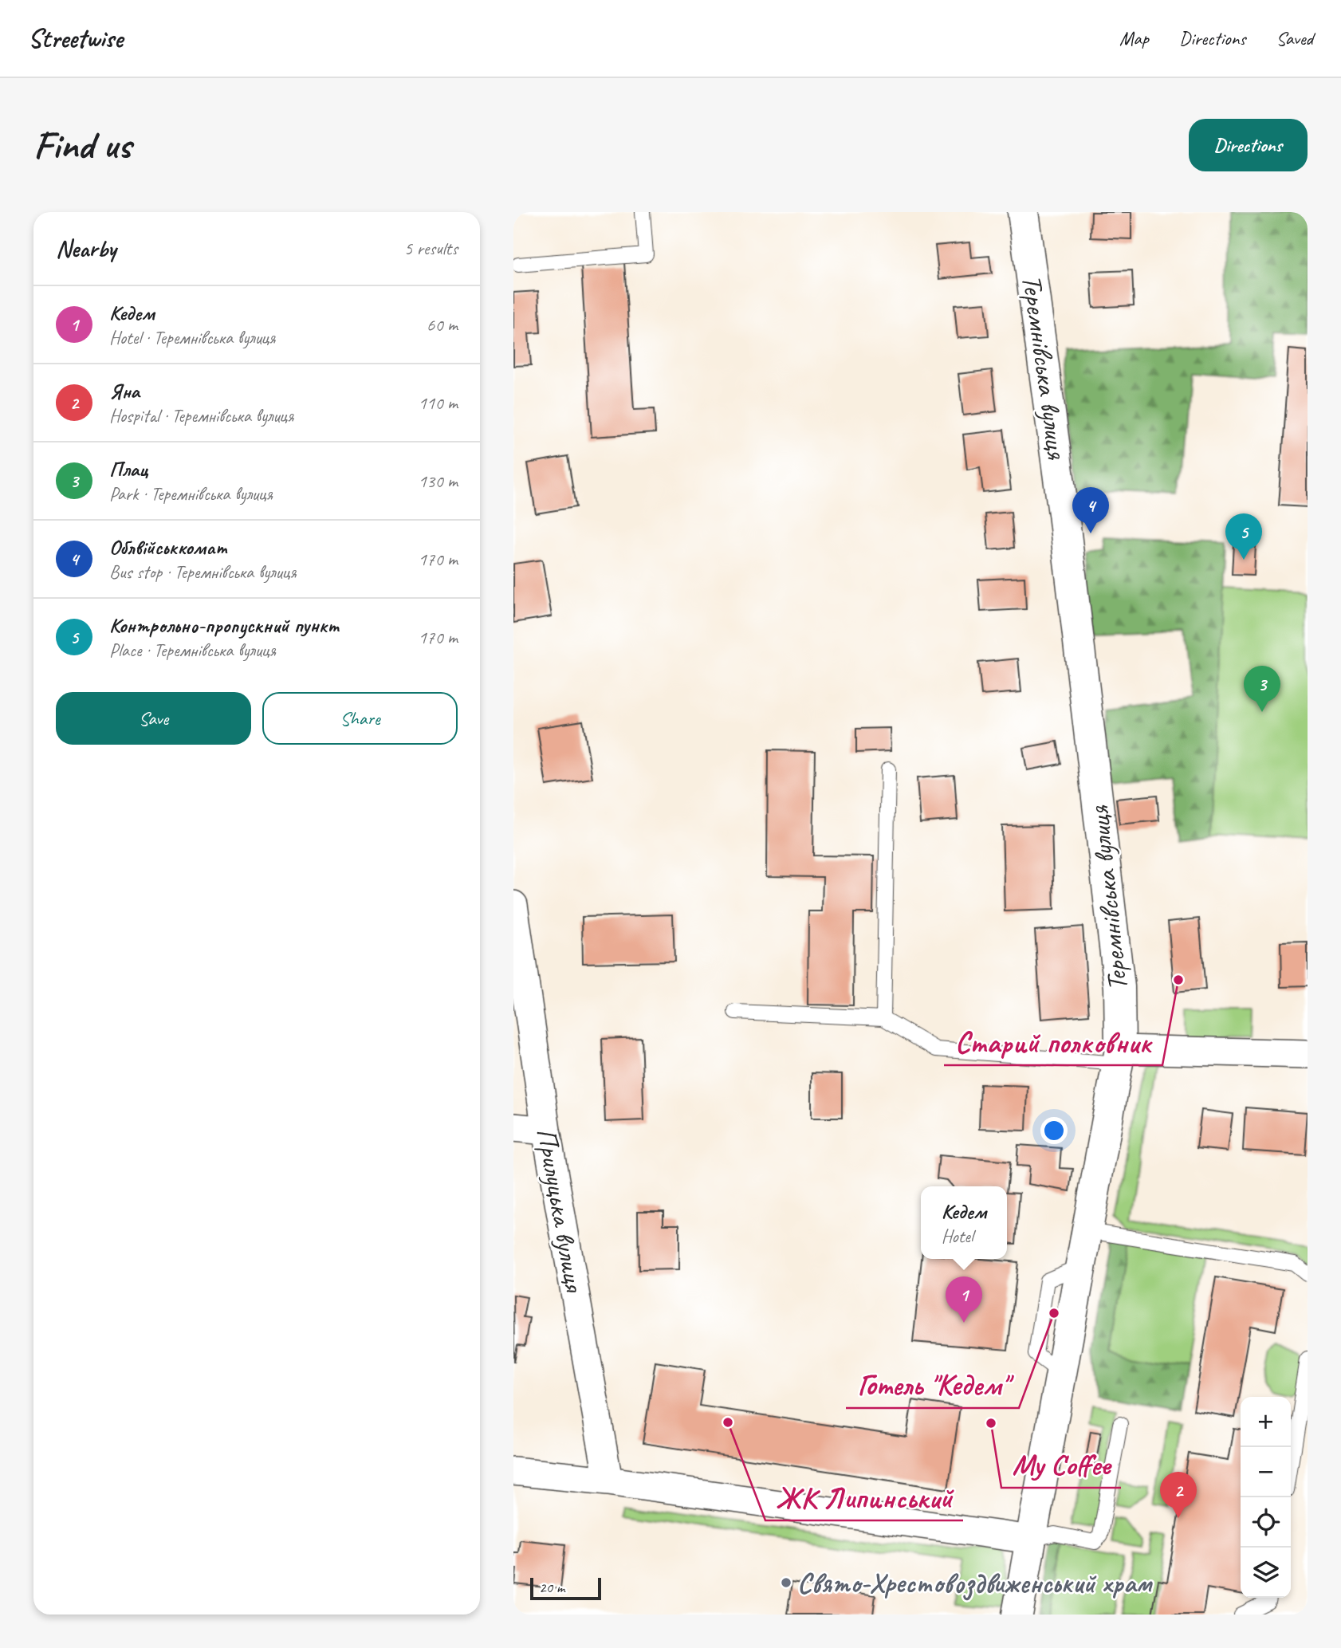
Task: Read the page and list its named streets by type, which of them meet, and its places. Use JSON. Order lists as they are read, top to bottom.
{
  "streets": {
    "street": ["Теремнівська вулиця", "Прилуцька вулиця"]
  },
  "places": [
    "Старий полковник",
    "Готель \"Кедем\"",
    "ЖК Липинський",
    "My Coffee",
    "Свято-Хрестовоздвиженський храм"
  ],
  "scale_bar": "20 m",
  "page": {
    "header": "Streetwise",
    "nav": ["Map", "Directions", "Saved"],
    "buttons": [
      "Directions",
      ["Save", "Share"]
    ],
    "title": "Find us",
    "heading": ["Nearby", "5 results"],
    "list": [
      {
        "mark": "1",
        "name": "Кедем",
        "note": "Hotel · Теремнівська вулиця",
        "value": "60 m"
      },
      {
        "mark": "2",
        "name": "Яна",
        "note": "Hospital · Теремнівська вулиця",
        "value": "110 m"
      },
      {
        "mark": "3",
        "name": "Плац",
        "note": "Park · Теремнівська вулиця",
        "value": "130 m"
      },
      {
        "mark": "4",
        "name": "Облвійськкомат",
        "note": "Bus stop · Теремнівська вулиця",
        "value": "170 m"
      },
      {
        "mark": "5",
        "name": "Контрольно-пропускний пункт",
        "note": "Place · Теремнівська вулиця",
        "value": "170 m"
      }
    ],
    "pins": [
      "4",
      "5",
      "3",
      "1",
      "2"
    ],
    "popup": ["Кедем", "Hotel"],
    "map_buttons": ["+", "−"],
    "scale": "20 m"
  }
}
